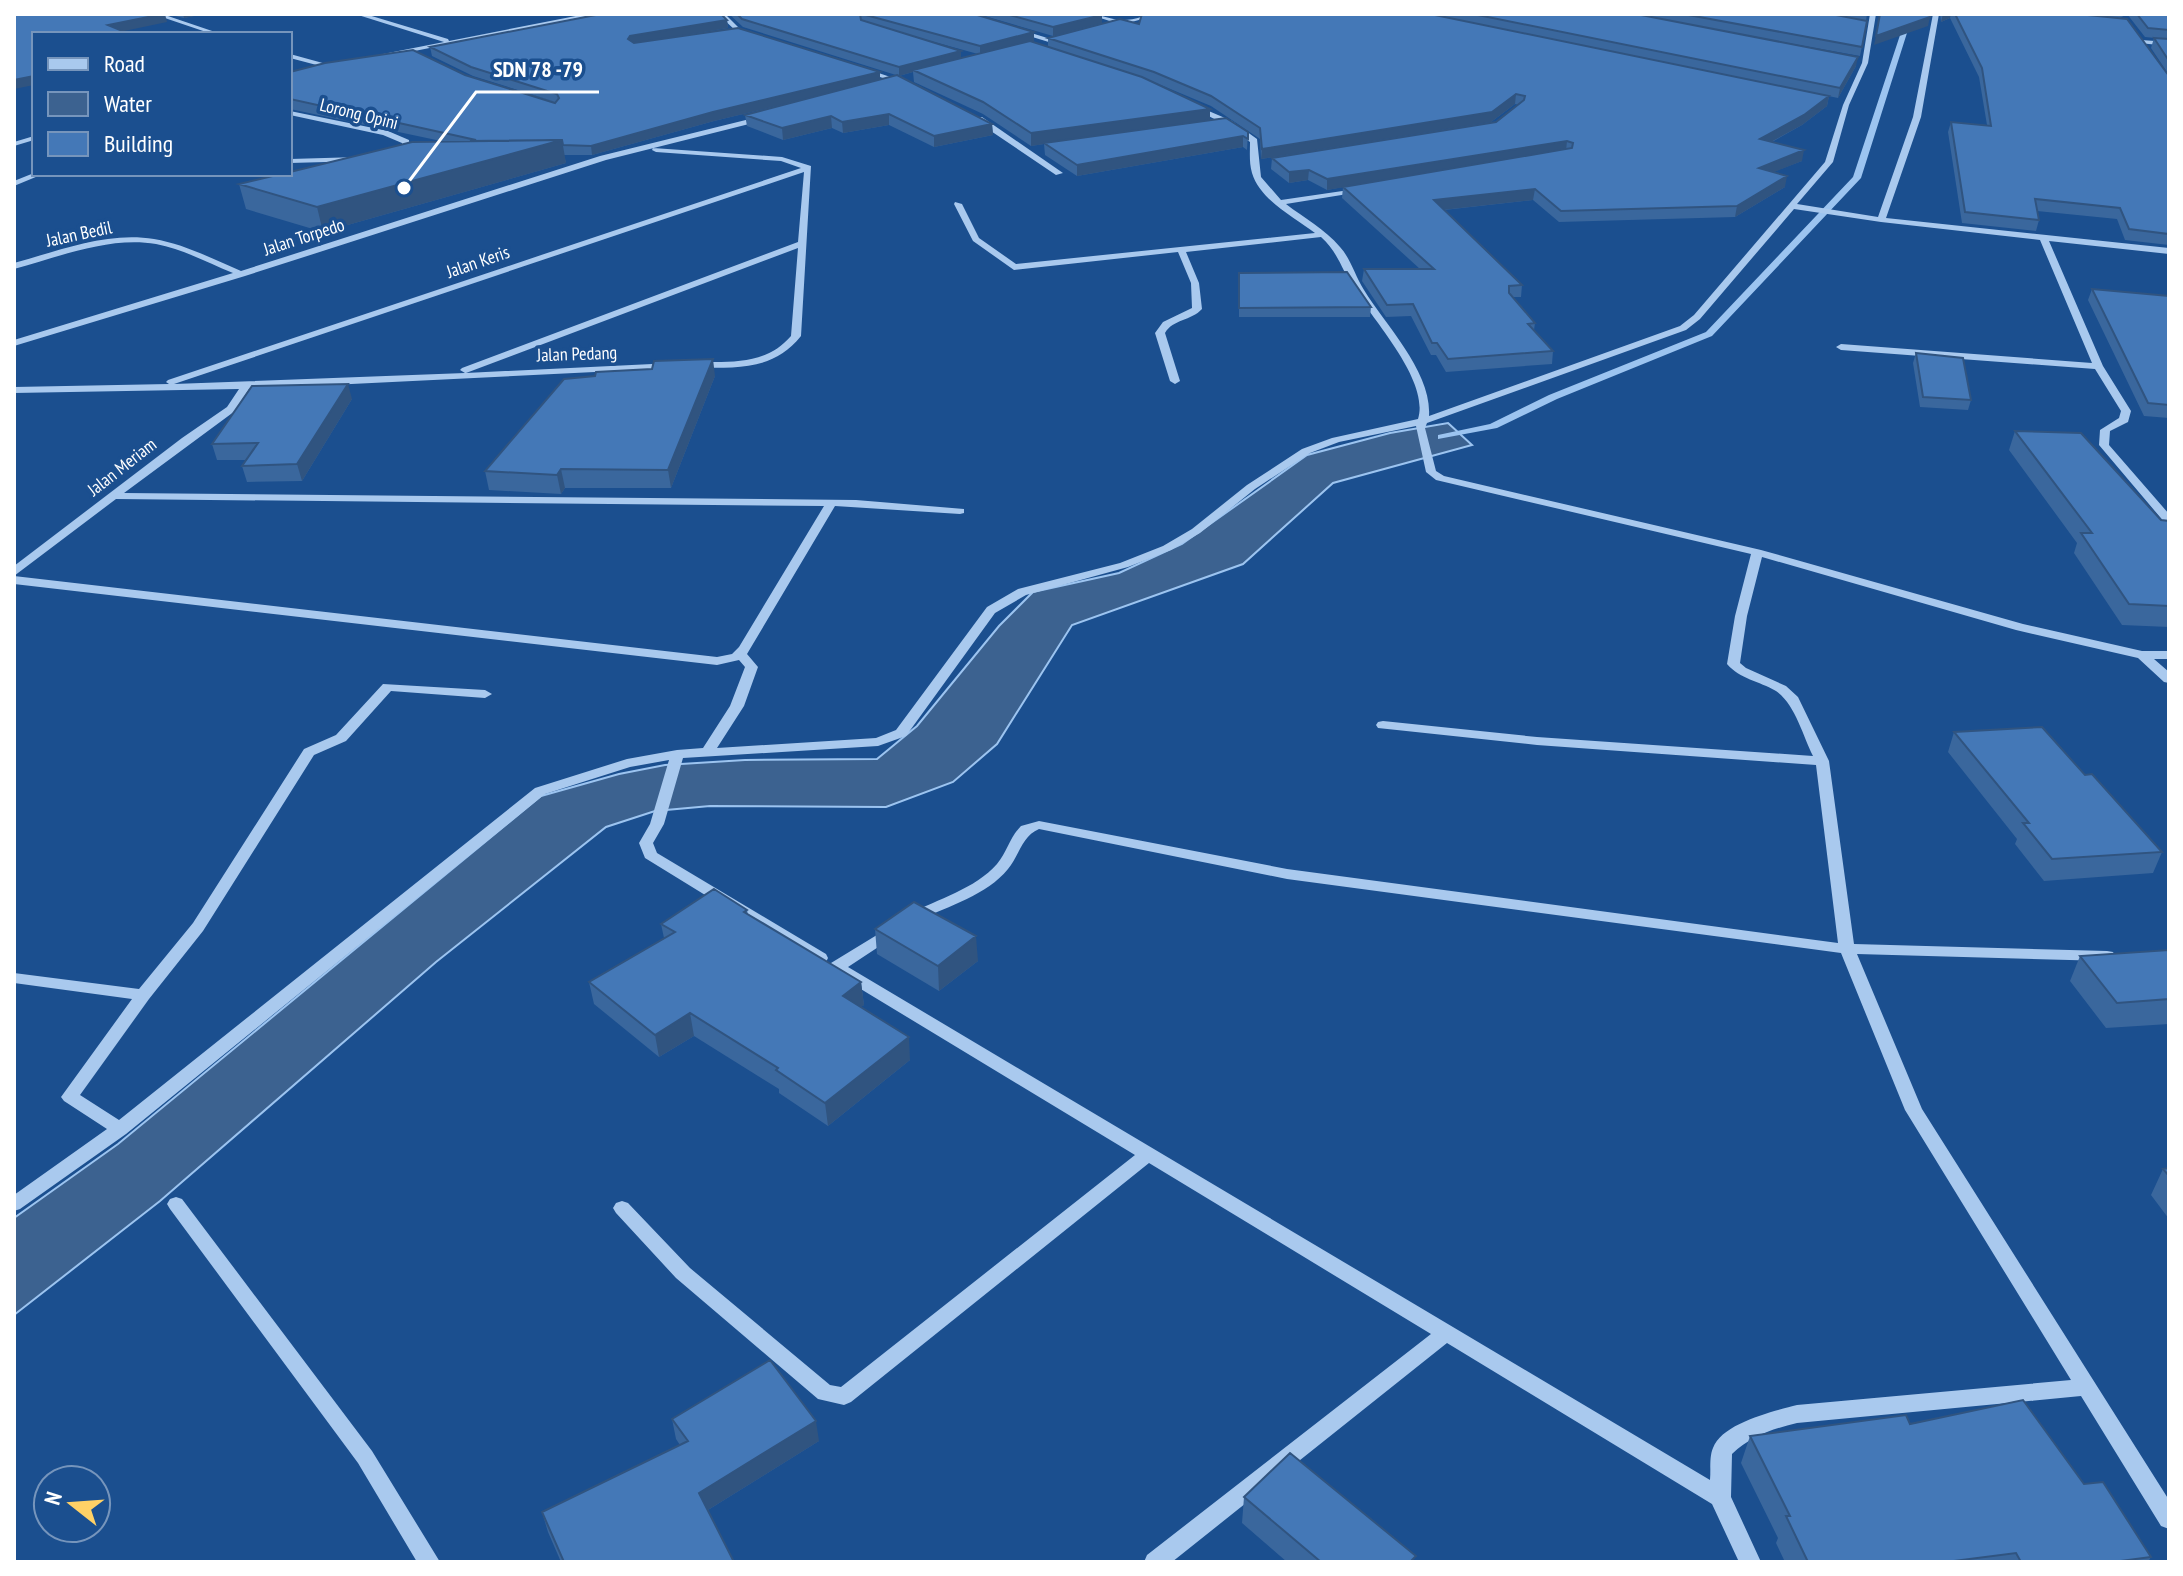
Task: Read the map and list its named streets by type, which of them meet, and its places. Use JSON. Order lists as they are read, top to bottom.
{
  "streets": {
    "street": [
      "Lorong Opini",
      "Jalan Bedil",
      "Jalan Torpedo",
      "Jalan Keris",
      "Jalan Pedang",
      "Jalan Meriam"
    ]
  },
  "crossings": [
    ["Jalan Bedil", "Jalan Torpedo"],
    ["Jalan Keris", "Jalan Pedang"],
    ["Jalan Pedang", "Jalan Meriam"]
  ],
  "places": ["SDN 78 -79"],
  "legend": ["Road", "Water", "Building"],
  "north": "left"
}
